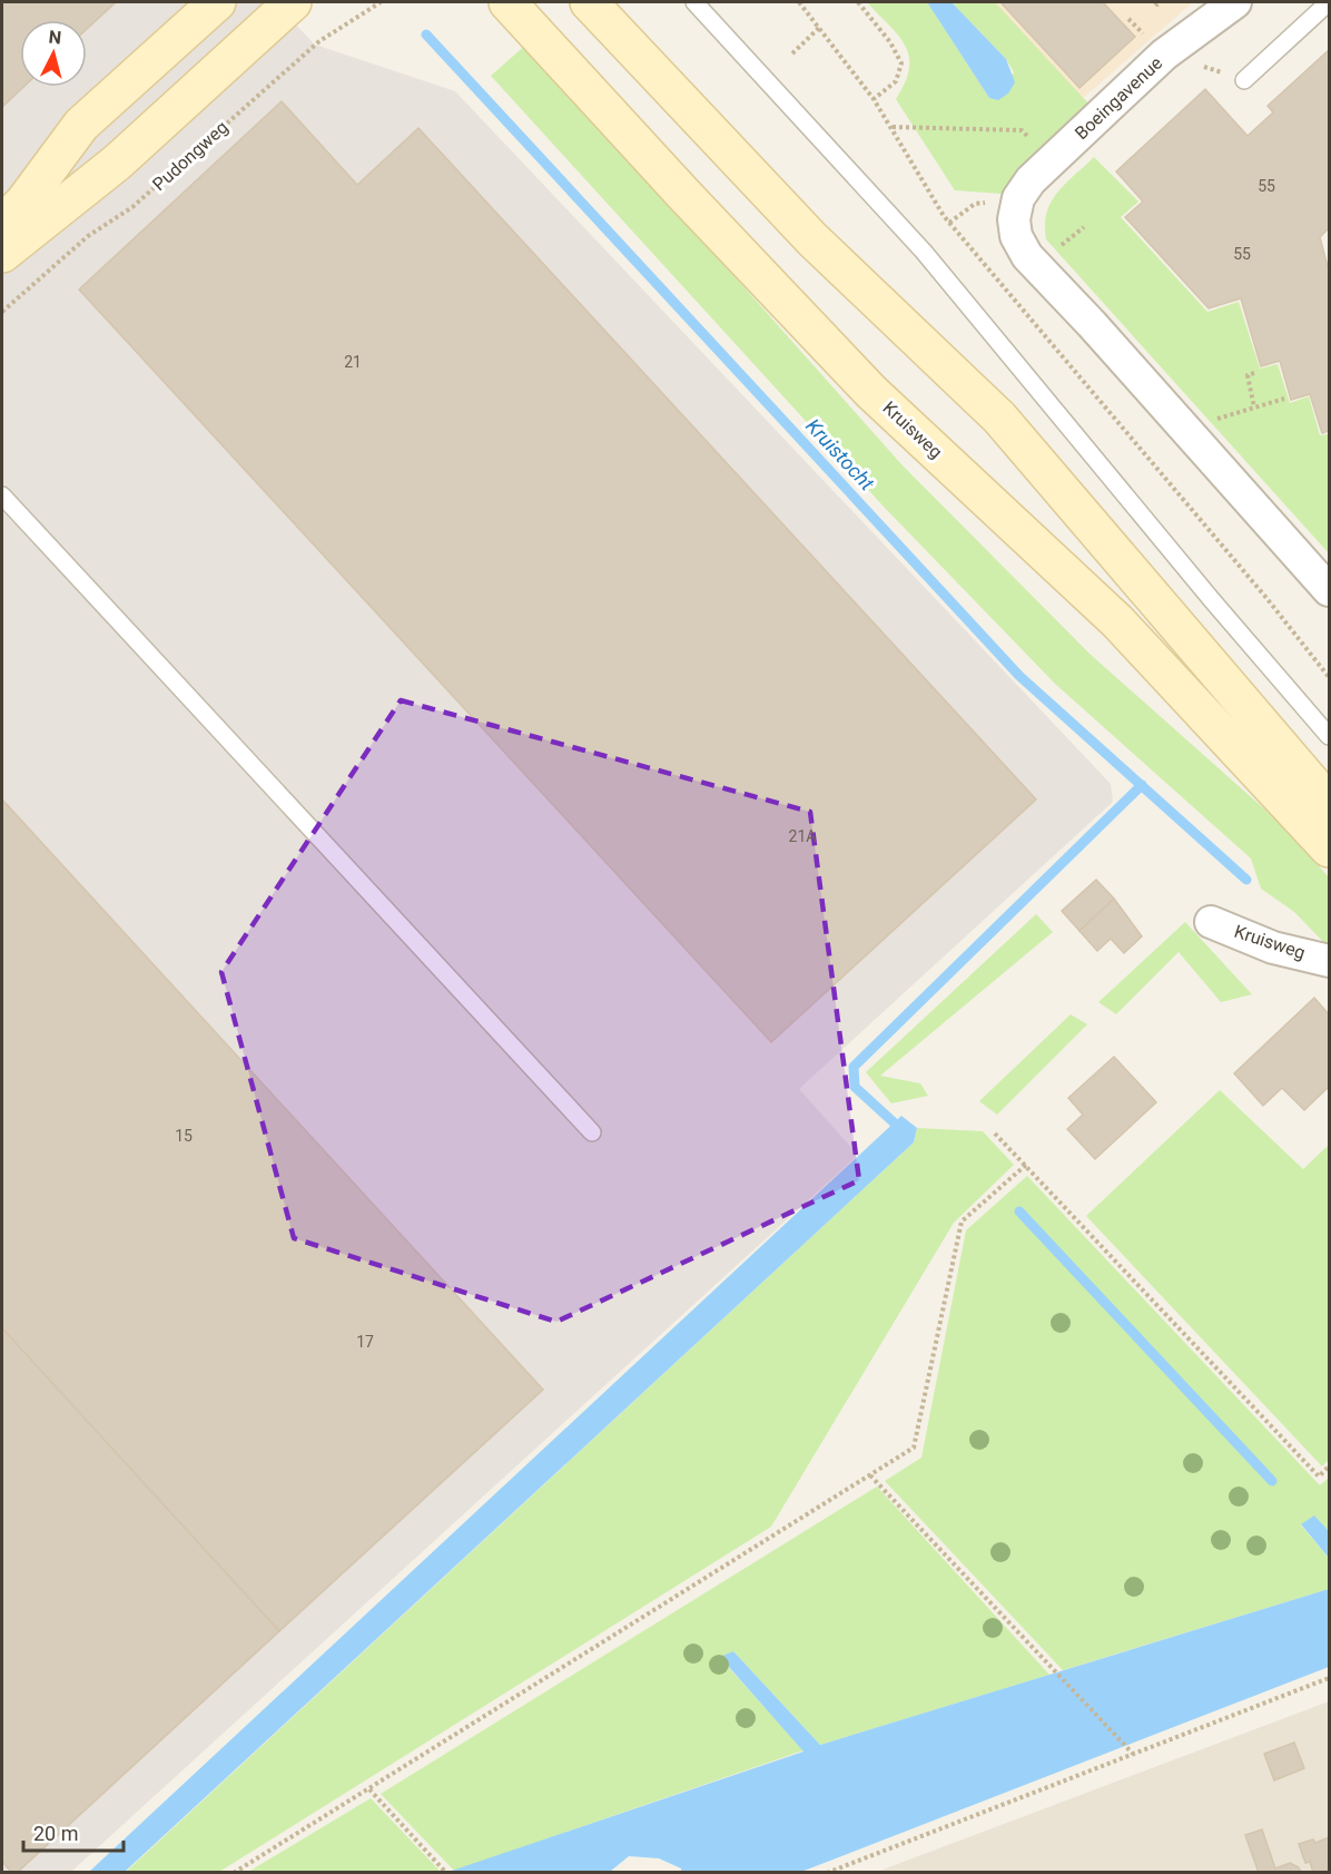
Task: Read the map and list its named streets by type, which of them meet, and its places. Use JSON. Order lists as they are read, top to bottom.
{
  "streets": {
    "main road": ["Kruisweg"],
    "street": ["Boeingavenue"],
    "path": ["Pudongweg"]
  },
  "water": ["Kruistocht"],
  "house_numbers": [
    "55",
    "55",
    "21",
    "21A",
    "15",
    "17"
  ],
  "scale_bar": "20 m",
  "north": "top"
}
